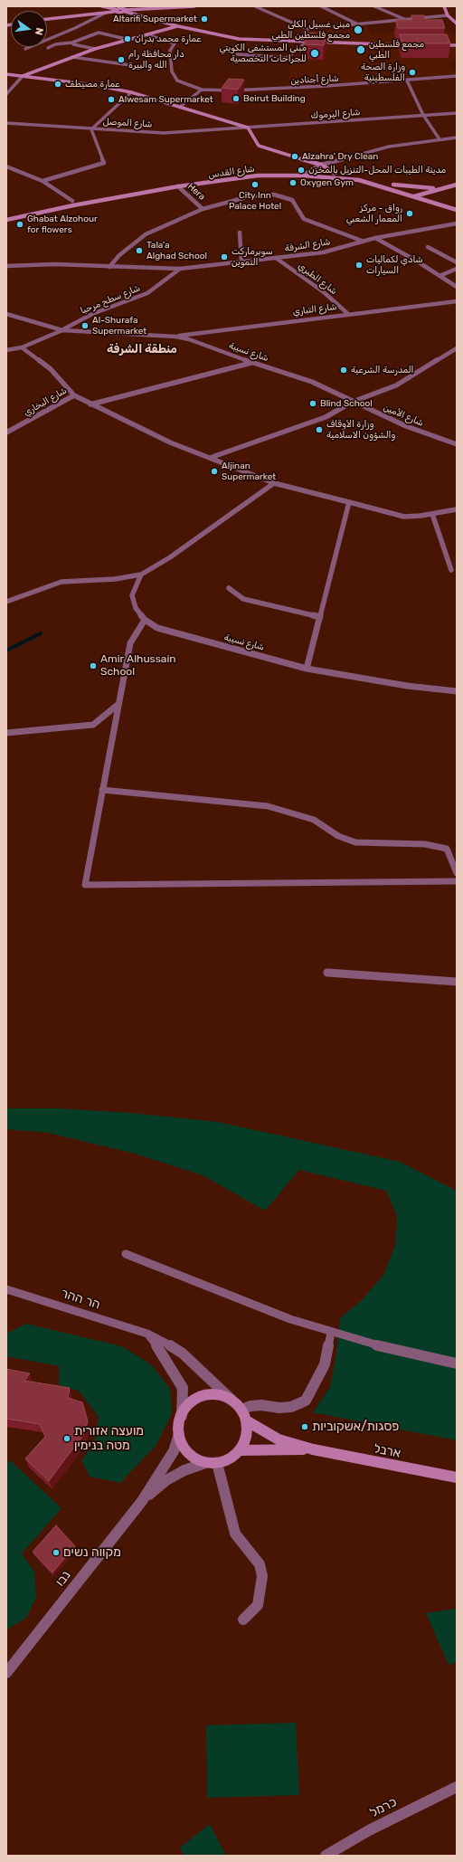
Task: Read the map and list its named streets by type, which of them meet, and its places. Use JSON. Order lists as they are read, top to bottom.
{
  "streets": {
    "street": [
      "شارع أجنادين",
      "شارع اليرموك",
      "شارع الموصل",
      "شارع القدس",
      "Hera",
      "شارع الشرفة",
      "شارع الطبري",
      "شارع سطح مرحبا",
      "شارع التباري",
      "شارع نسيبة",
      "شارع البخاري",
      "شارع الأمين",
      "הר ההר",
      "ארבל",
      "נבו",
      "כרמל"
    ]
  },
  "crossings": [
    ["شارع اليرموك", "شارع الموصل"],
    ["شارع القدس", "Hera"],
    ["شارع الشرفة", "شارع الطبري"],
    ["شارع الشرفة", "شارع سطح مرحبا"],
    ["شارع الطبري", "شارع التباري"],
    ["شارع سطح مرحبا", "شارع نسيبة"],
    ["شارع التباري", "شارع نسيبة"],
    ["شارع نسيبة", "شارع الأمين"],
    ["הר ההר", "ארבל"],
    ["הר ההר", "נבו"],
    ["ארבל", "נבו"]
  ],
  "districts": ["منطقة الشرفة"],
  "places": [
    "Altarifi Supermarket",
    "مبنى غسيل الكلى مجمع فلسطين الطبي",
    "عمارة محمد بدران",
    "مجمع فلسطين الطبي",
    "مبنى المستشفى الكويتي للجراحات التخصصية",
    "دار محافظة رام الله والبيرة",
    "وزارة الصحة الفلسطينية",
    "عمارة مصيطف",
    "Beirut Building",
    "Alwesam Supermarket",
    "Alzahra' Dry Clean",
    "مدينة الطيبات المحل-التنزيل بالمخزن",
    "Oxygen Gym",
    "City Inn Palace Hotel",
    "رواق - مركز المعمار الشعبي",
    "Ghabat Alzohour for flowers",
    "Tala'a Alghad School",
    "سوبرماركت التموين",
    "شادي لكماليات السيارات",
    "Al-Shurafa Supermarket",
    "المدرسة الشرعية",
    "Blind School",
    "وزارة الأوقاف والشؤون الاسلامية",
    "Aljinan Supermarket",
    "Amir Alhussain School",
    "פסגות/אשקוביות",
    "מועצה אזורית מטה בנימין",
    "מקווה נשים"
  ],
  "north": "right"
}
